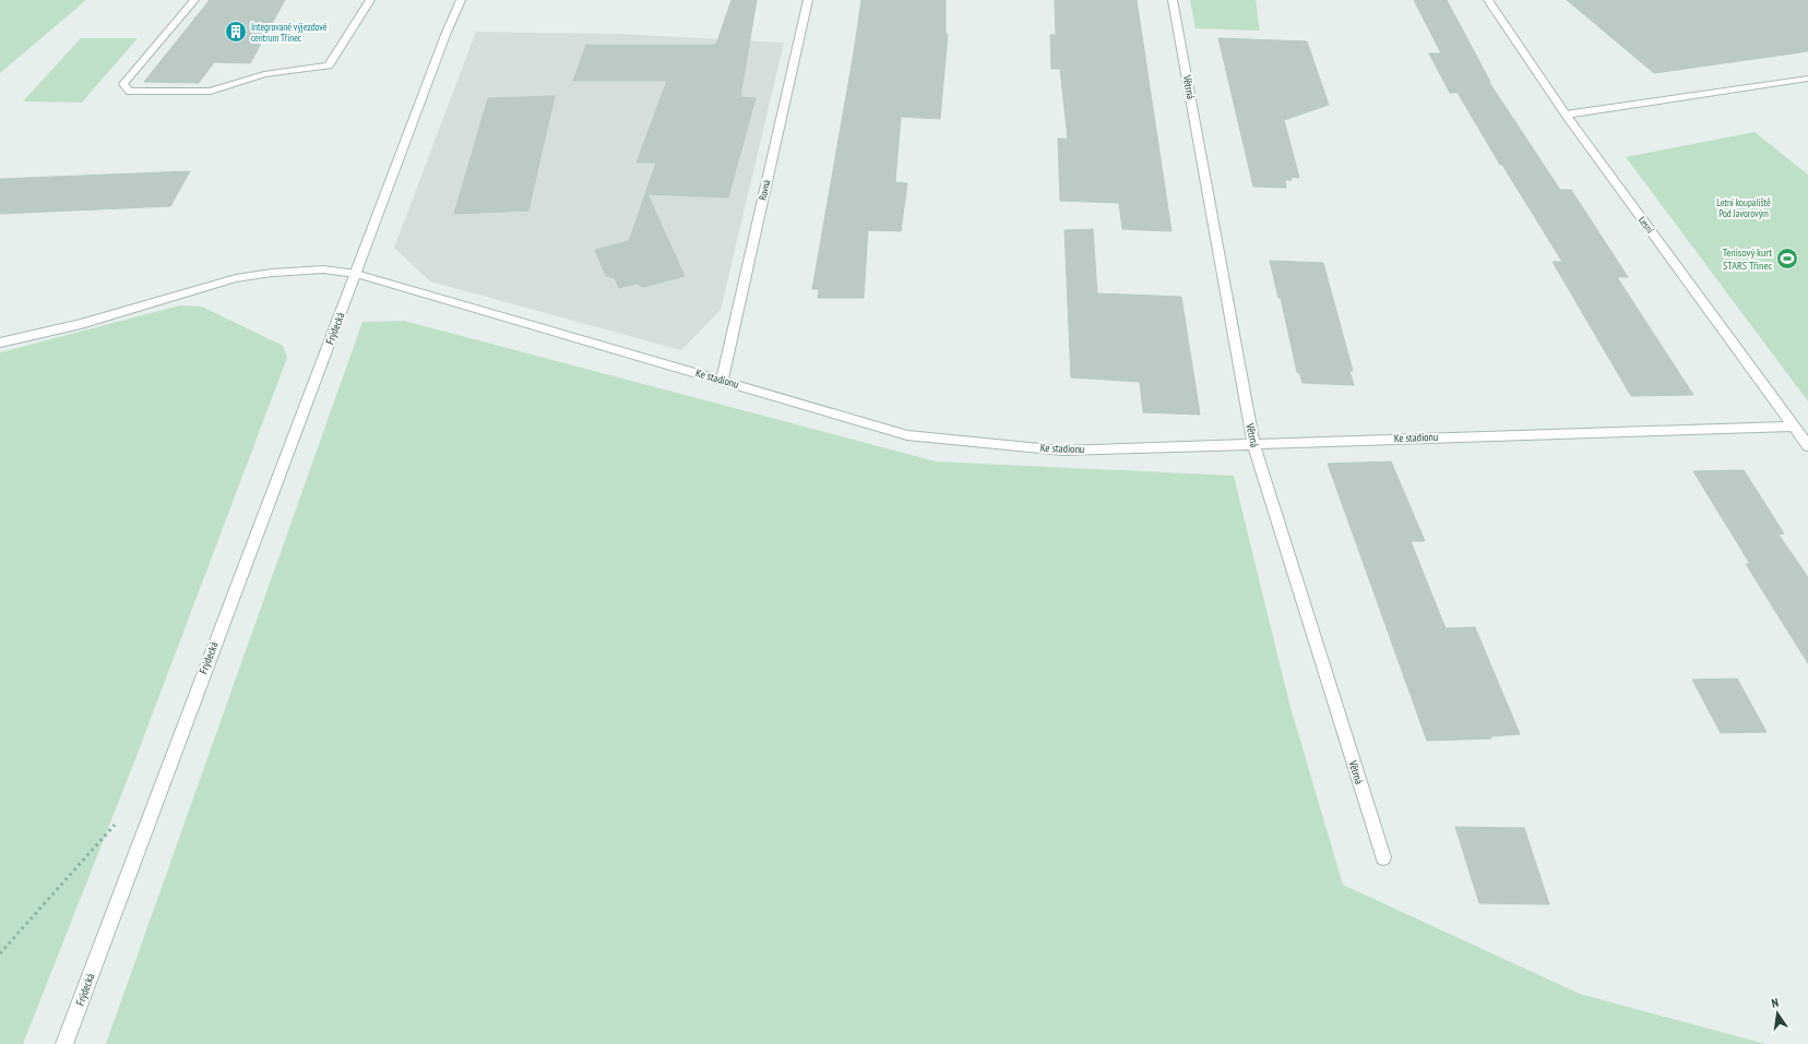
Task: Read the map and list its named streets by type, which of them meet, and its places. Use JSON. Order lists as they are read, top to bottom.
{
  "streets": {
    "street": [
      "Větrná",
      "Rovná",
      "Lesní",
      "Frýdecká",
      "Ke stadionu"
    ]
  },
  "crossings": [
    ["Větrná", "Ke stadionu"],
    ["Rovná", "Ke stadionu"],
    ["Lesní", "Ke stadionu"],
    ["Frýdecká", "Ke stadionu"]
  ],
  "parks": ["Letní koupaliště Pod Javorovým"],
  "places": {
    "building": ["Integrované výjezdové centrum Třinec"],
    "sports": ["Tenisový kurt STARS Třinec"]
  },
  "north": "top"
}
